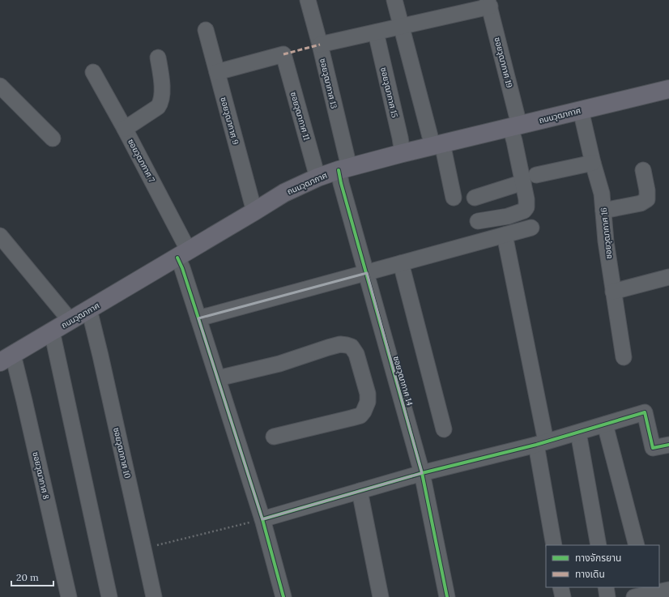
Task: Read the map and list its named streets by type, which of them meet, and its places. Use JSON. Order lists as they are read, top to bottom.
{
  "streets": {
    "main road": ["ถนนวุฒากาศ"],
    "street": [
      "ซอยวุฒากาศ 19",
      "ซอยวุฒากาศ 13",
      "ซอยวุฒากาศ 15",
      "ซอยวุฒากาศ 11",
      "ซอยวุฒากาศ 9",
      "ซอยวุฒากาศ 7",
      "ซอยวุฒากาศ 16",
      "ซอยวุฒากาศ 14",
      "ซอยวุฒากาศ 10",
      "ซอยวุฒากาศ 8"
    ]
  },
  "crossings": [
    ["ซอยวุฒากาศ 19", "ถนนวุฒากาศ"],
    ["ซอยวุฒากาศ 13", "ถนนวุฒากาศ"],
    ["ซอยวุฒากาศ 13", "ซอยวุฒากาศ 14"],
    ["ซอยวุฒากาศ 15", "ถนนวุฒากาศ"],
    ["ถนนวุฒากาศ", "ซอยวุฒากาศ 11"],
    ["ถนนวุฒากาศ", "ซอยวุฒากาศ 9"],
    ["ถนนวุฒากาศ", "ซอยวุฒากาศ 7"],
    ["ถนนวุฒากาศ", "ซอยวุฒากาศ 16"],
    ["ถนนวุฒากาศ", "ซอยวุฒากาศ 14"],
    ["ถนนวุฒากาศ", "ซอยวุฒากาศ 10"],
    ["ถนนวุฒากาศ", "ซอยวุฒากาศ 8"],
    ["ซอยวุฒากาศ 11", "ซอยวุฒากาศ 9"]
  ],
  "legend": ["ทางจักรยาน", "ทางเดิน"],
  "scale_bar": "20 m"
}
